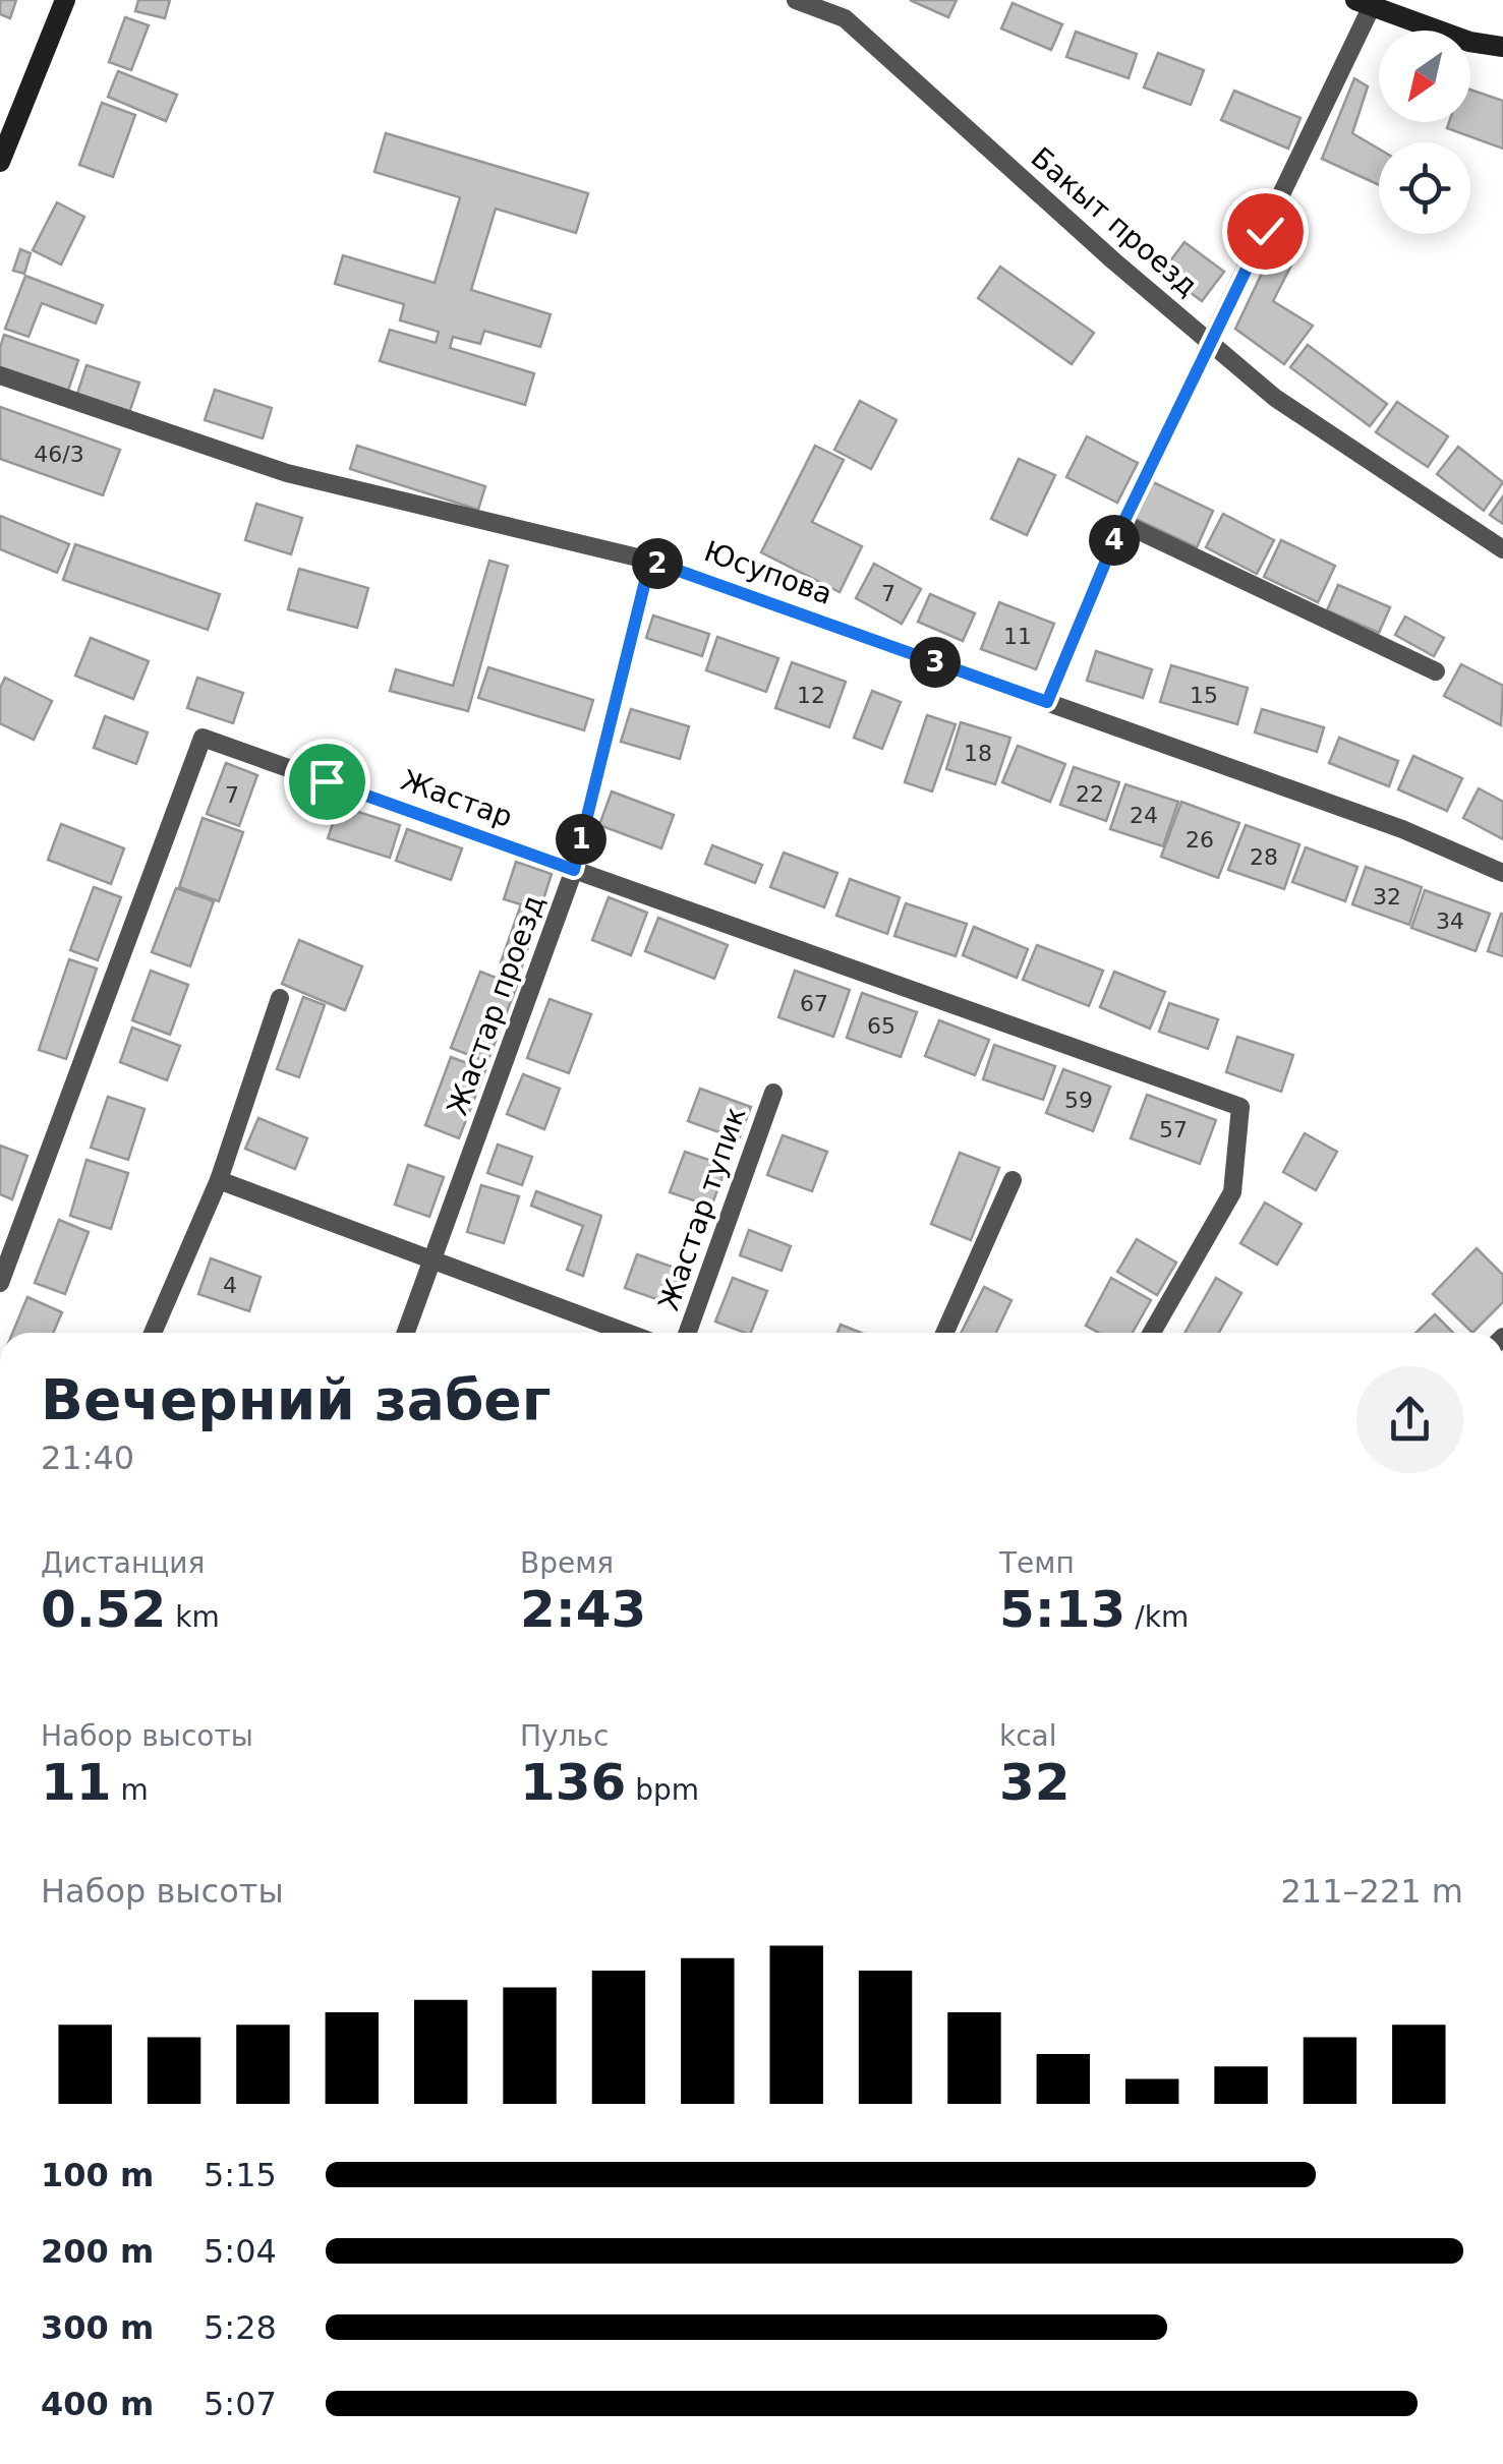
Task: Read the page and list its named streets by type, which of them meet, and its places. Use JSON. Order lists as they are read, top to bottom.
{
  "streets": {
    "street": [
      "Бакыт проезд",
      "Юсупова",
      "Жастар",
      "Жастар проезд",
      "Жастар тупик"
    ]
  },
  "crossings": [
    ["Юсупова", "Жастар проезд"],
    ["Жастар", "Жастар проезд"]
  ],
  "house_numbers": [
    "46/3",
    "7",
    "11",
    "12",
    "15",
    "18",
    "22",
    "7",
    "24",
    "26",
    "28",
    "32",
    "34",
    "67",
    "65",
    "59",
    "57",
    "4"
  ],
  "north": "bottom left",
  "page": {
    "pins": [
      "4",
      "2",
      "3",
      "1"
    ],
    "heading": ["Вечерний забег", "21:40"],
    "stats": [
      ["Дистанция", "0.52 km"],
      ["Время", "2:43"],
      ["Темп", "5:13 /km"],
      ["Набор высоты", "11 m"],
      ["Пульс", "136 bpm"],
      ["kcal", "32"]
    ],
    "chart": ["Набор высоты", "211–221 m"],
    "list": [
      {
        "name": "100 m",
        "note": "5:15"
      },
      {
        "name": "200 m",
        "note": "5:04"
      },
      {
        "name": "300 m",
        "note": "5:28"
      },
      {
        "name": "400 m",
        "note": "5:07"
      }
    ]
  }
}
